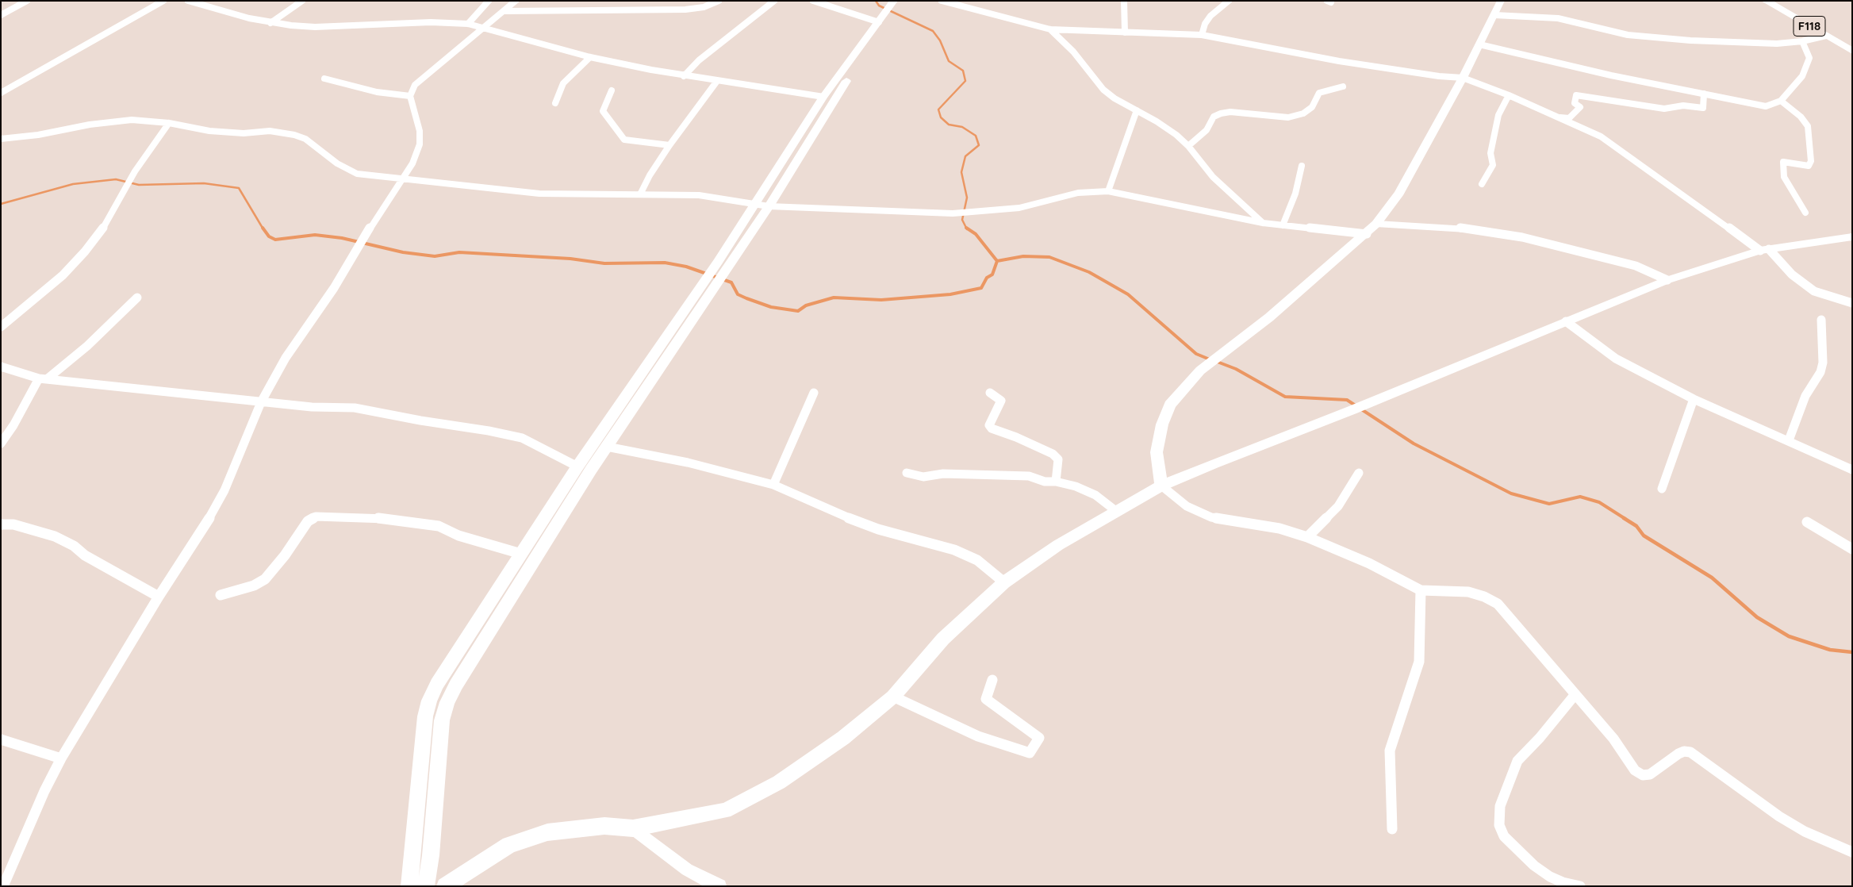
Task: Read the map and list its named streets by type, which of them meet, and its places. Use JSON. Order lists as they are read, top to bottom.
{
  "streets": {
    "main road": ["F118"]
  }
}
